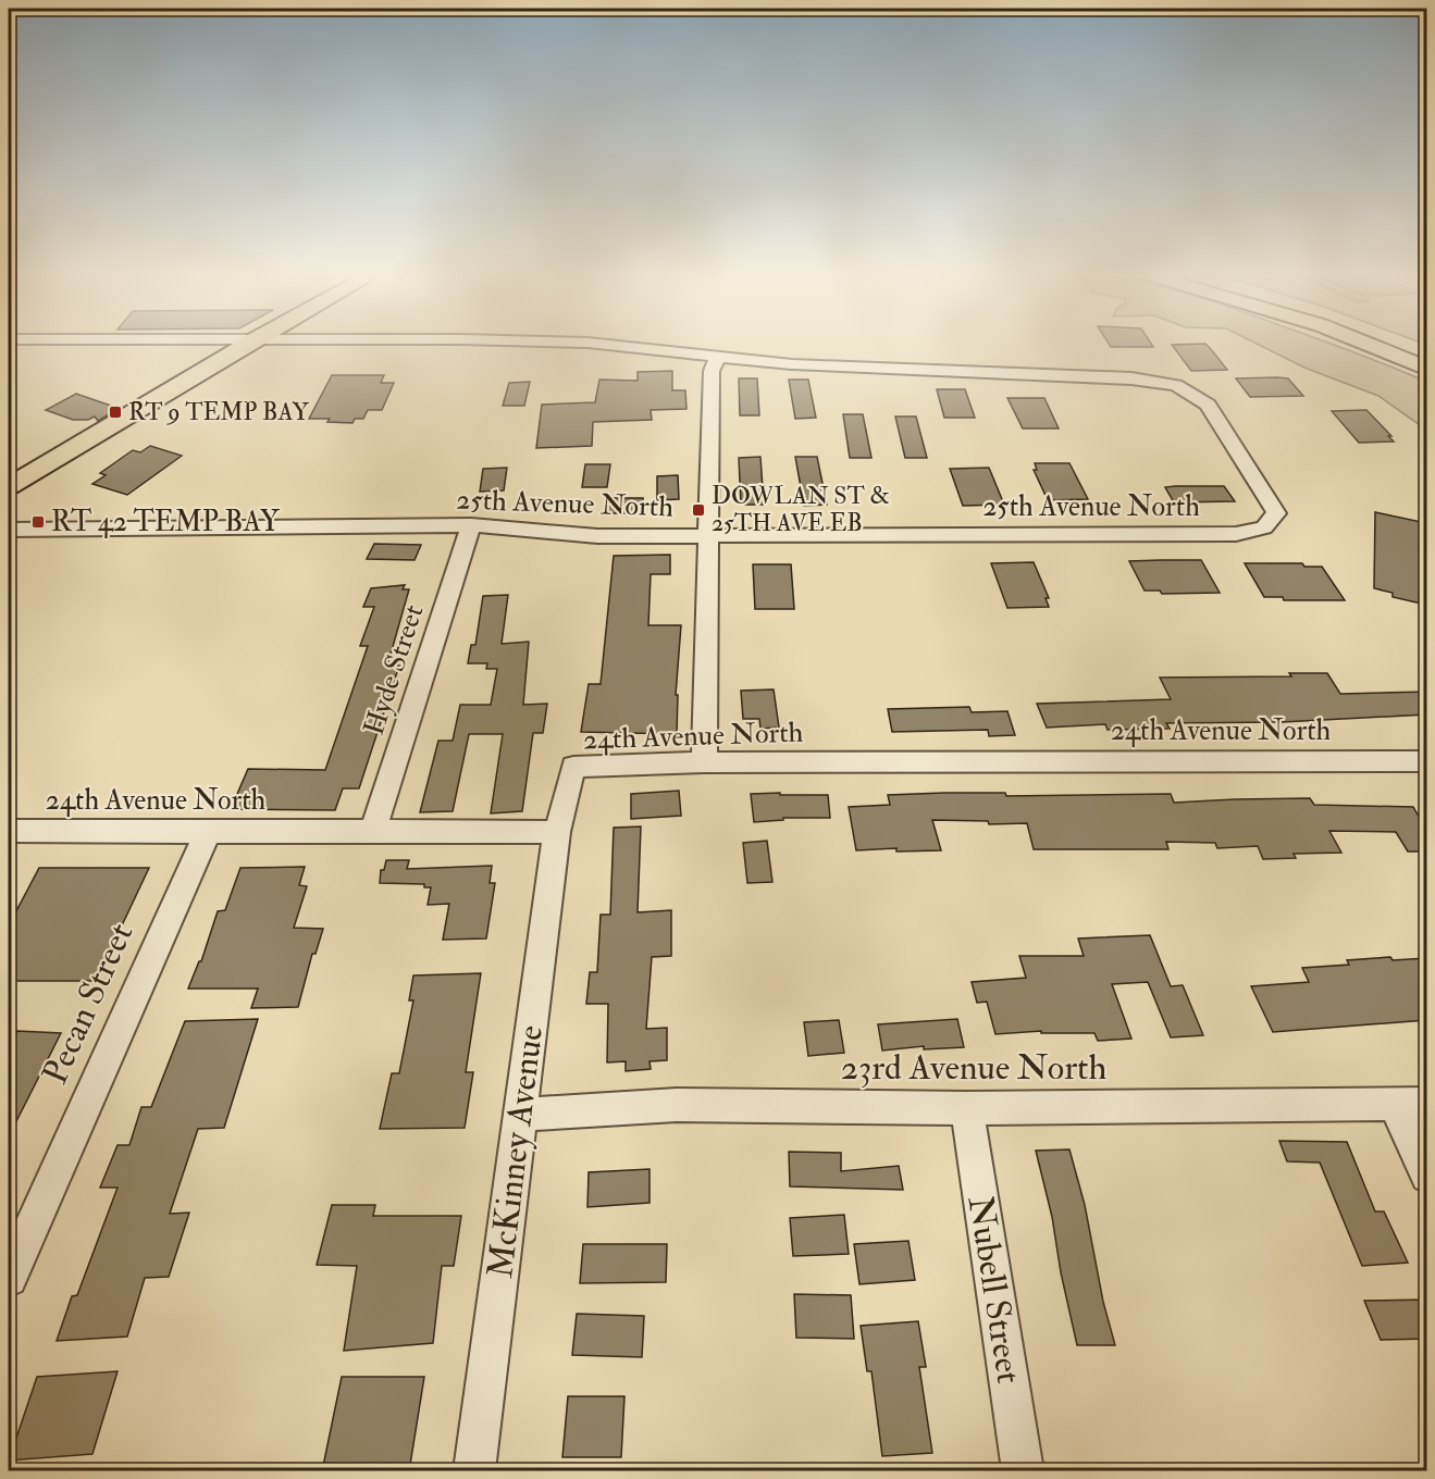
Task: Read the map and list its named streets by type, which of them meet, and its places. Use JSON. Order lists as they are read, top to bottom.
{
  "streets": {
    "street": [
      "25th Avenue North",
      "Hyde Street",
      "24th Avenue North",
      "Pecan Street",
      "23rd Avenue North",
      "McKinney Avenue",
      "Nubell Street"
    ]
  },
  "crossings": [
    ["25th Avenue North", "Hyde Street"],
    ["Hyde Street", "24th Avenue North"],
    ["24th Avenue North", "Pecan Street"],
    ["24th Avenue North", "McKinney Avenue"],
    ["23rd Avenue North", "McKinney Avenue"],
    ["23rd Avenue North", "Nubell Street"]
  ],
  "places": {
    "transit": ["RT 9 TEMP BAY", "DOWLAN ST & 25TH AVE EB", "RT 42 TEMP BAY"]
  }
}
